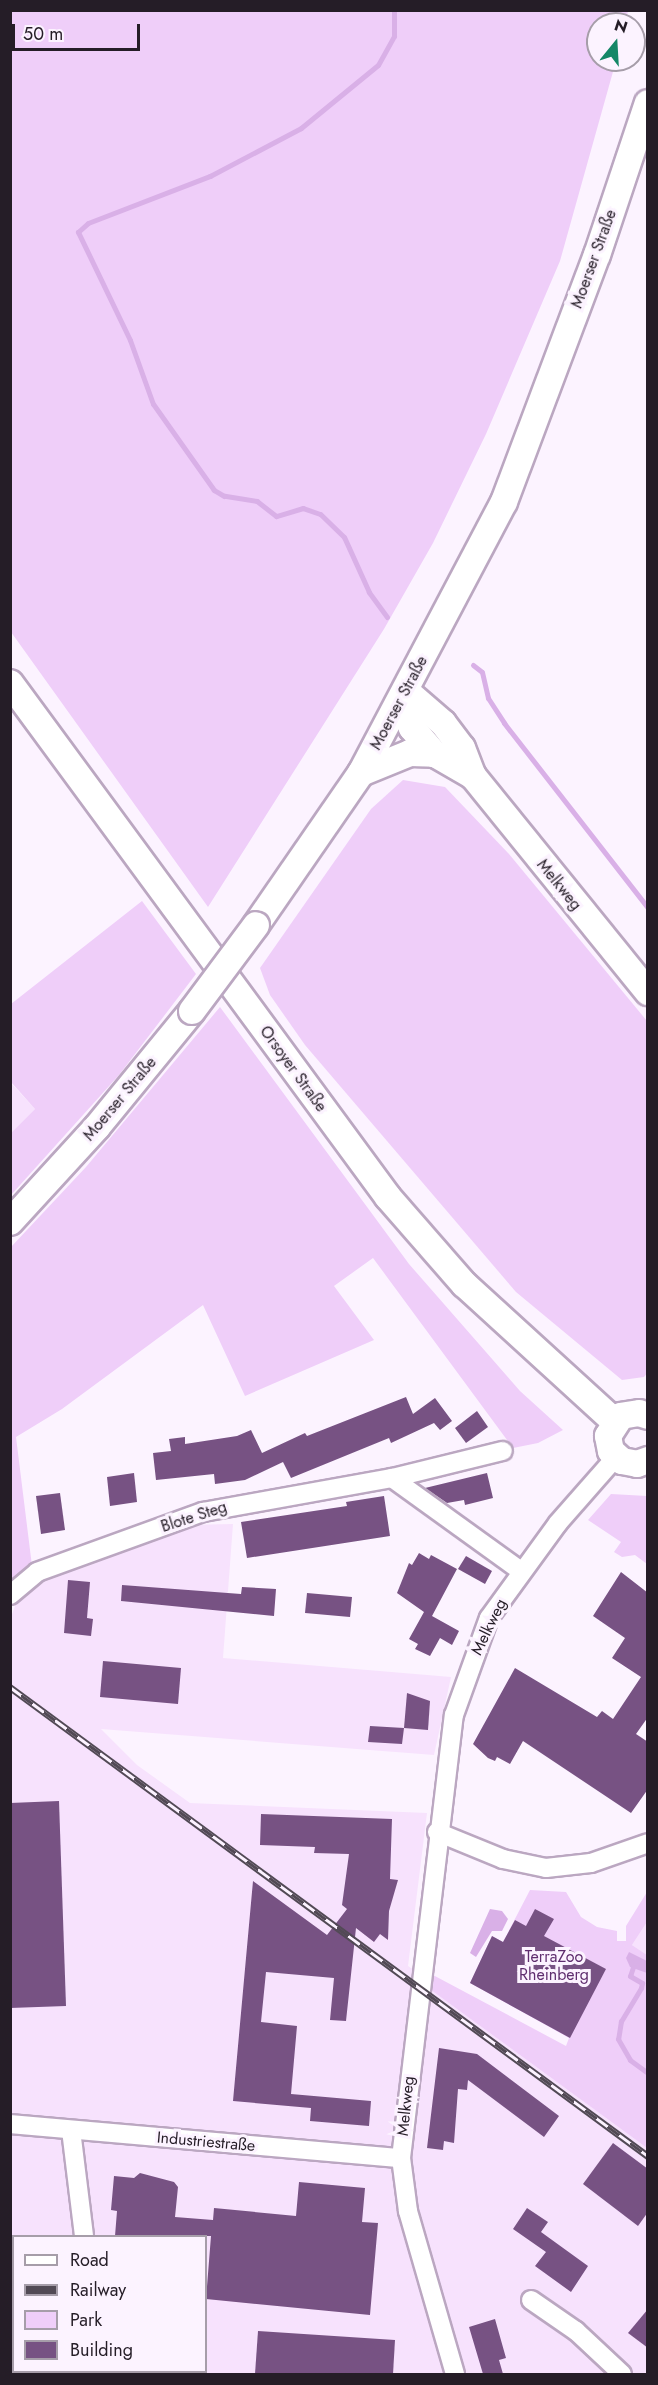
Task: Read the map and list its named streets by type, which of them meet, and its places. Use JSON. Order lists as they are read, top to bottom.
{
  "streets": {
    "main road": ["Moerser Straße", "Melkweg", "Orsoyer Straße"],
    "street": ["Blote Steg", "Industriestraße"]
  },
  "crossings": [
    ["Moerser Straße", "Melkweg"],
    ["Melkweg", "Industriestraße"]
  ],
  "parks": ["TerraZoo Rheinberg"],
  "legend": [
    "Road",
    "Railway",
    "Park",
    "Building"
  ],
  "scale_bar": "50 m",
  "north": "top"
}
